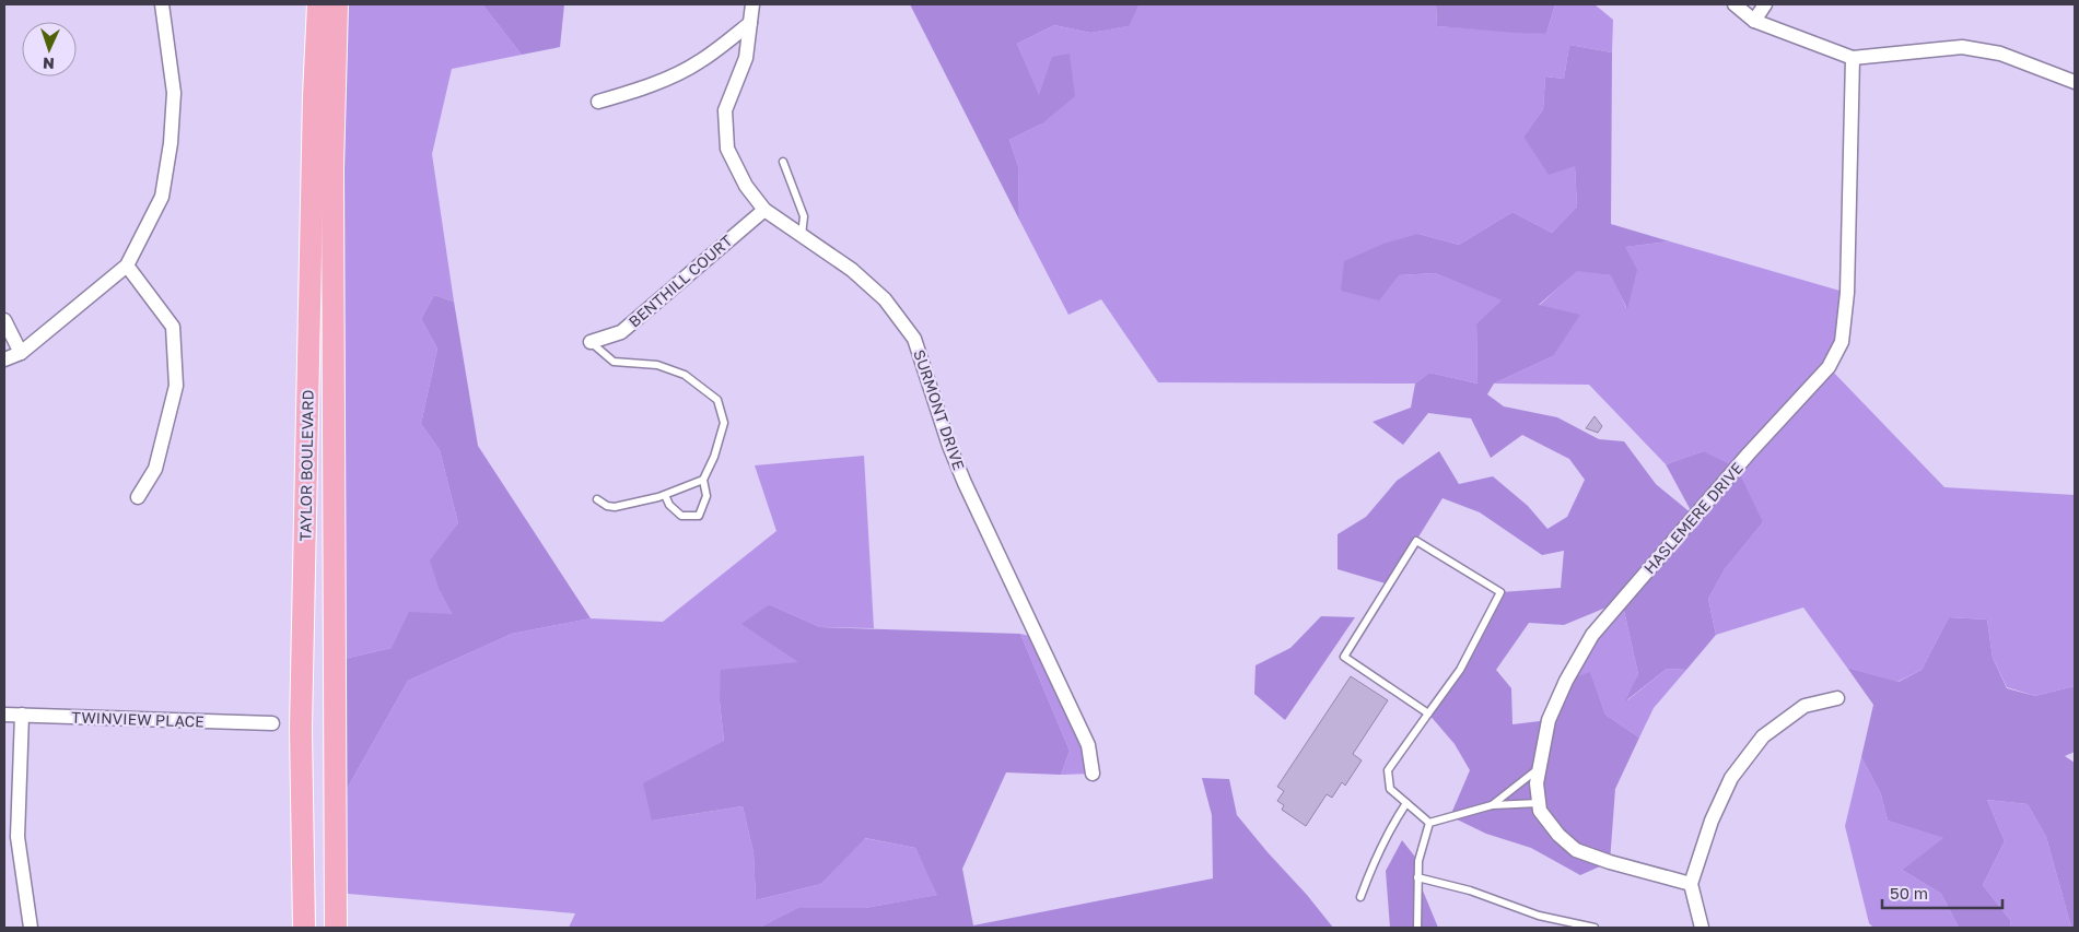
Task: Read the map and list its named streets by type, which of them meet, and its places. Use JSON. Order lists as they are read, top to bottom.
{
  "streets": {
    "main road": ["TAYLOR BOULEVARD"],
    "street": [
      "BENTHILL COURT",
      "SURMONT DRIVE",
      "HASLEMERE DRIVE",
      "TWINVIEW PLACE"
    ]
  },
  "crossings": [
    ["BENTHILL COURT", "SURMONT DRIVE"]
  ],
  "scale_bar": "50 m",
  "north": "bottom"
}
